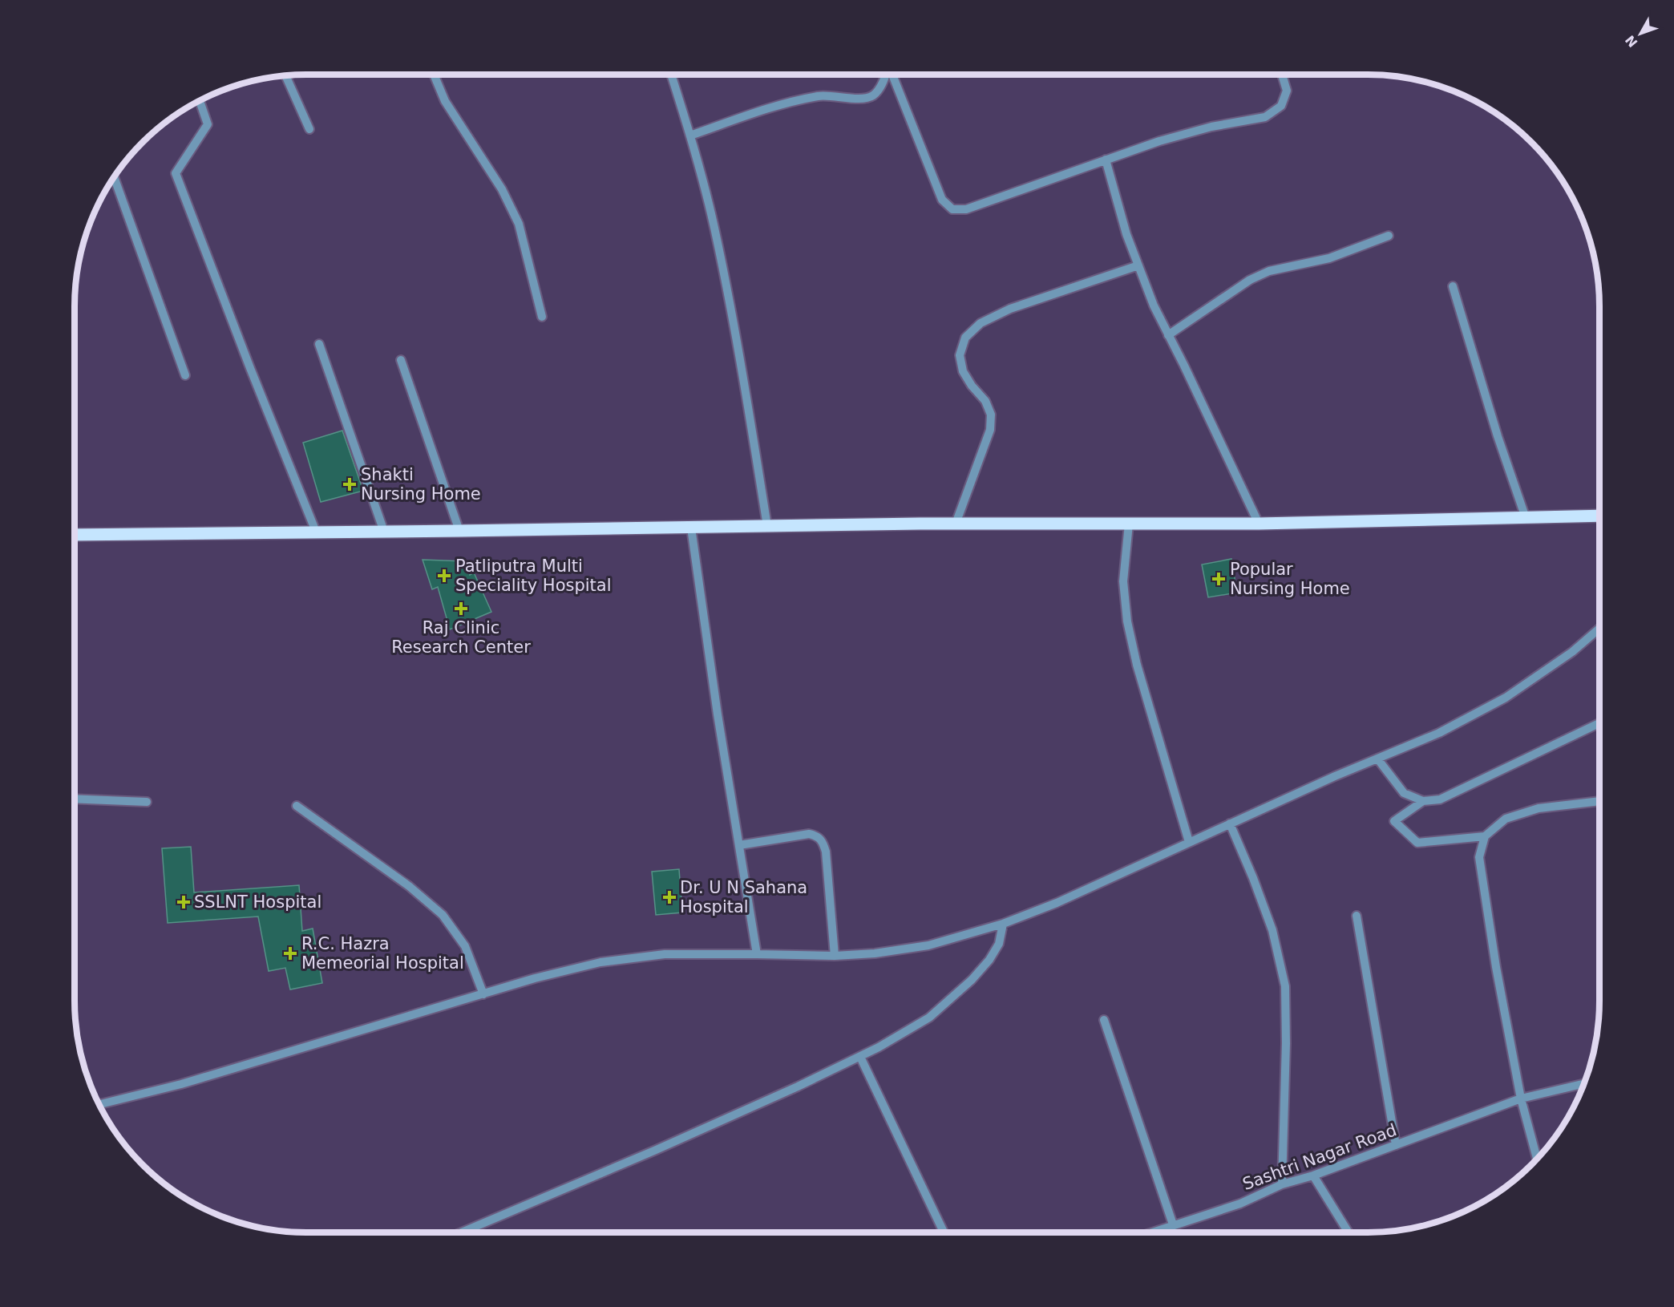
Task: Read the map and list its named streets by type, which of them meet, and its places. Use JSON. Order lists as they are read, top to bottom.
{
  "streets": {
    "street": ["Sashtri Nagar Road"]
  },
  "places": {
    "health": [
      "Shakti Nursing Home",
      "Patliputra Multi Speciality Hospital",
      "Popular Nursing Home",
      "Raj Clinic Research Center",
      "Dr. U N Sahana Hospital",
      "SSLNT Hospital",
      "R.C. Hazra Memeorial Hospital"
    ]
  },
  "north": "bottom left"
}
